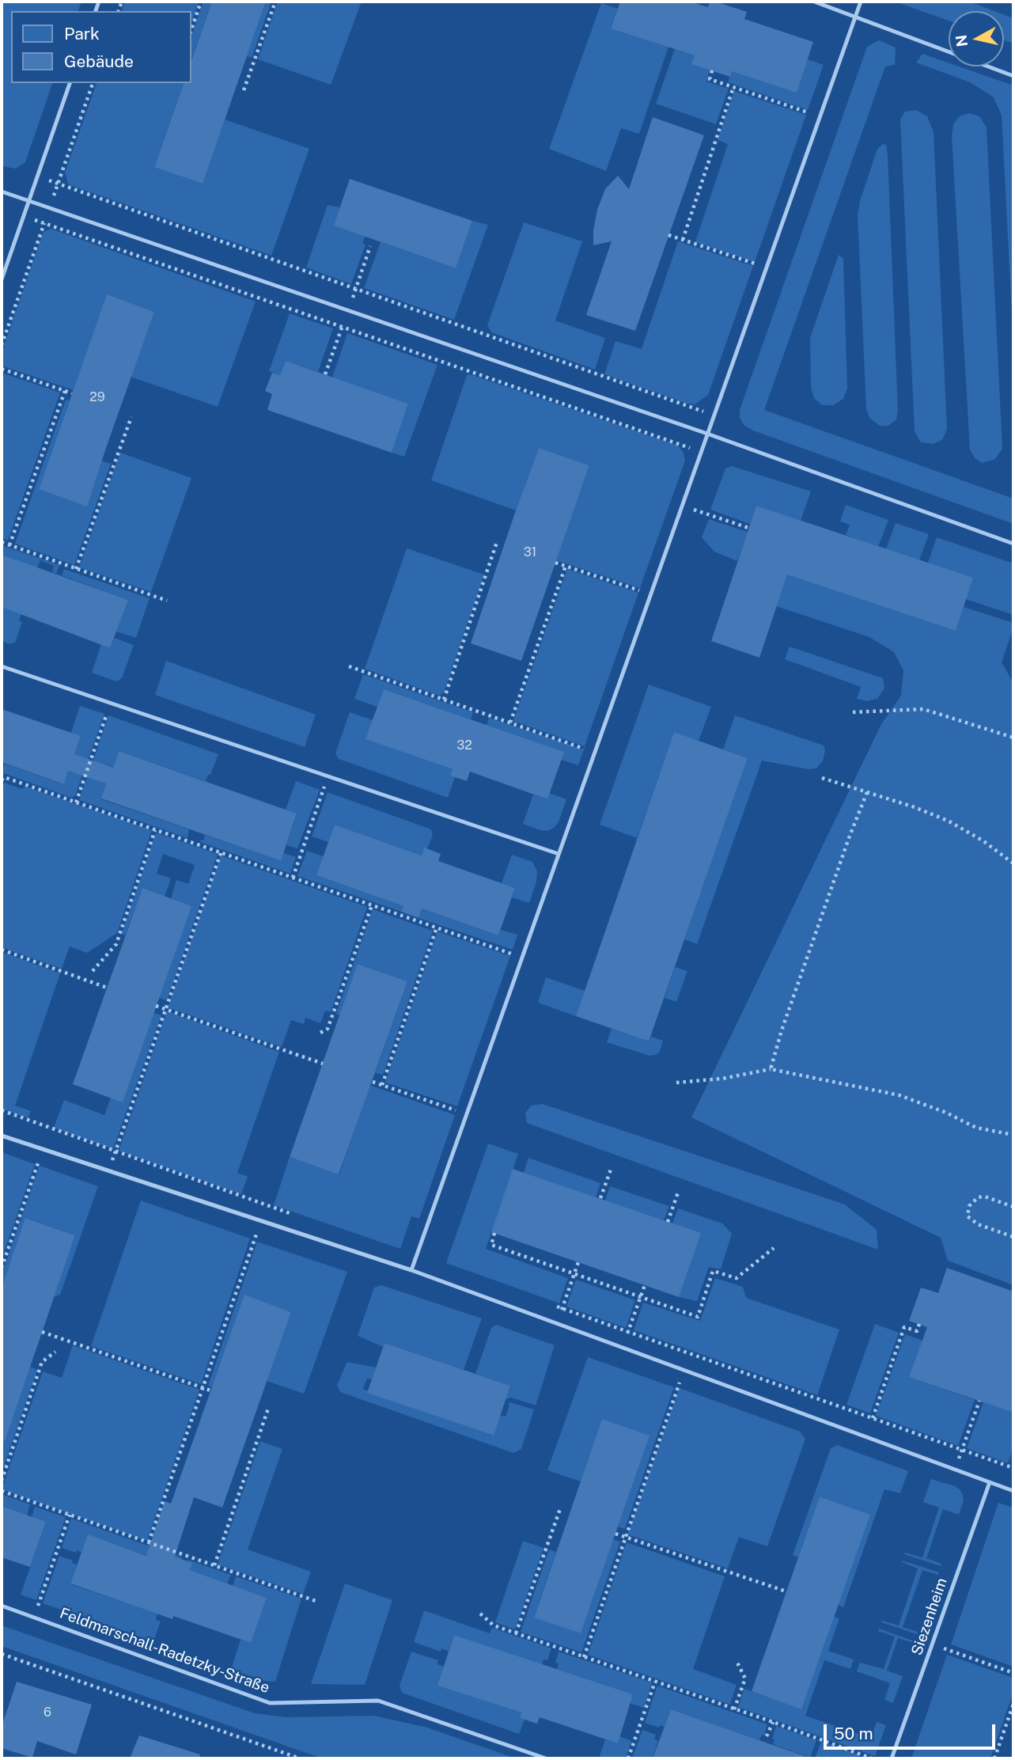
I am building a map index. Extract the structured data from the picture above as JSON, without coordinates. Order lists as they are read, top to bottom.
{
  "streets": {
    "lane": ["Siezenheim", "Feldmarschall-Radetzky-Straße"]
  },
  "house_numbers": [
    "29",
    "31",
    "32",
    "6"
  ],
  "legend": ["Park", "Gebäude"],
  "scale_bar": "50 m",
  "north": "left"
}
